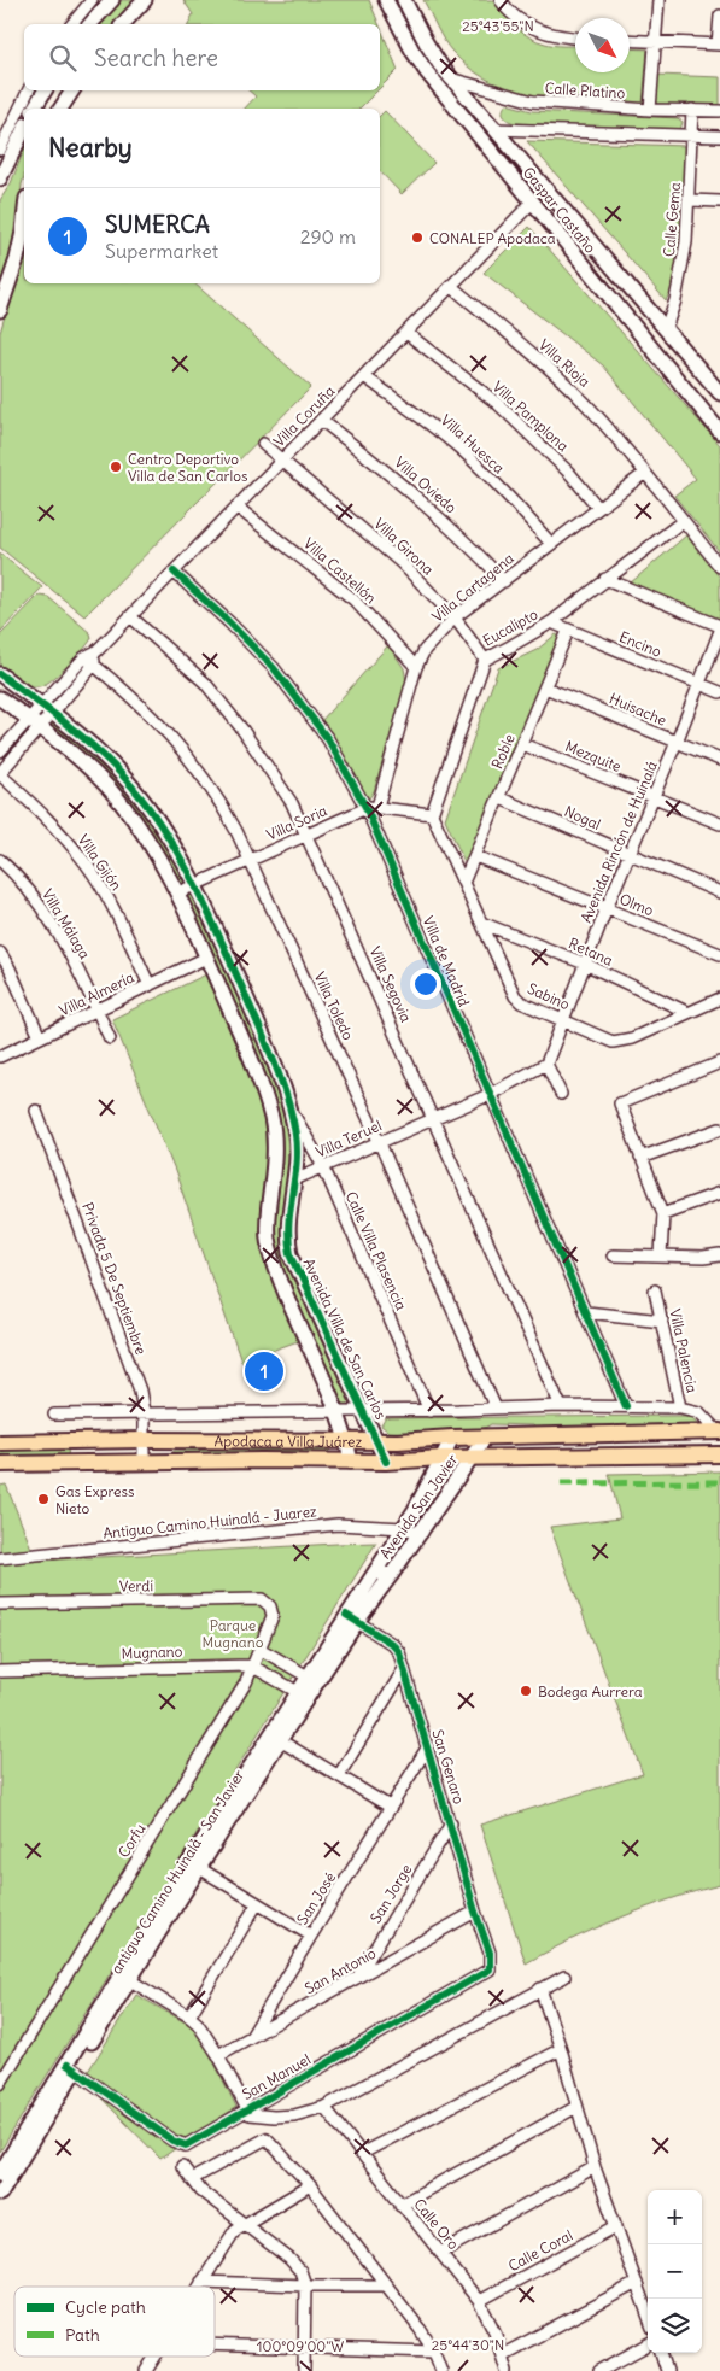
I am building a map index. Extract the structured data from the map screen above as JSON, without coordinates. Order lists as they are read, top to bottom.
{
  "streets": {
    "main road": [
      "Gaspar Castaño",
      "Avenida Villa de San Carlos",
      "Apodaca a Villa Juárez",
      "Avenida San Javier"
    ],
    "street": [
      "Calle Platino",
      "Calle Gema",
      "Villa Rioja",
      "Villa Coruña",
      "Villa Pamplona",
      "Villa Huesca",
      "Villa Oviedo",
      "Villa Girona",
      "Villa Castellón",
      "Villa Cartagena",
      "Eucalipto",
      "Encino",
      "Huisache",
      "Roble",
      "Mezquite",
      "Nogal",
      "Villa Soria",
      "Avenida Rincón de Huinalá",
      "Villa Gijón",
      "Olmo",
      "Villa Málaga",
      "Retana",
      "Villa de Madrid",
      "Villa Segovia",
      "Villa Almería",
      "Sabino",
      "Villa Toledo",
      "Villa Teruel",
      "Calle Villa Plasencia",
      "Privada 5 De Septiembre",
      "Villa Palencia",
      "Antiguo Camino Huinalá - Juarez",
      "Verdi",
      "Mugnano",
      "San Genaro",
      "Corfu",
      "San Jorge",
      "San José",
      "San Antonio",
      "San Manuel",
      "Calle Oro",
      "Calle Coral"
    ]
  },
  "crossings": [
    ["Calle Platino", "Gaspar Castaño"],
    ["Calle Platino", "Calle Gema"],
    ["Gaspar Castaño", "Calle Gema"],
    ["Gaspar Castaño", "Villa Coruña"],
    ["Villa Rioja", "Villa Coruña"],
    ["Villa Rioja", "Villa Cartagena"],
    ["Villa Rioja", "Eucalipto"],
    ["Villa Coruña", "Villa Pamplona"],
    ["Villa Coruña", "Villa Huesca"],
    ["Villa Coruña", "Villa Oviedo"],
    ["Villa Coruña", "Villa Girona"],
    ["Villa Coruña", "Villa Castellón"],
    ["Villa Coruña", "Villa Gijón"],
    ["Villa Coruña", "Villa de Madrid"],
    ["Villa Coruña", "Villa Segovia"],
    ["Villa Coruña", "Villa Toledo"],
    ["Villa Coruña", "Avenida Villa de San Carlos"],
    ["Villa Pamplona", "Villa Cartagena"],
    ["Villa Huesca", "Villa Cartagena"],
    ["Villa Oviedo", "Villa Cartagena"],
    ["Villa Girona", "Villa Cartagena"],
    ["Villa Girona", "Eucalipto"],
    ["Villa Castellón", "Villa Cartagena"],
    ["Villa Cartagena", "Villa Soria"],
    ["Villa Cartagena", "Villa de Madrid"],
    ["Eucalipto", "Encino"],
    ["Encino", "Roble"],
    ["Encino", "Avenida Rincón de Huinalá"],
    ["Huisache", "Roble"],
    ["Huisache", "Avenida Rincón de Huinalá"],
    ["Roble", "Mezquite"],
    ["Roble", "Nogal"],
    ["Roble", "Olmo"],
    ["Roble", "Sabino"],
    ["Mezquite", "Avenida Rincón de Huinalá"],
    ["Nogal", "Avenida Rincón de Huinalá"],
    ["Villa Soria", "Villa de Madrid"],
    ["Villa Soria", "Villa Segovia"],
    ["Villa Soria", "Villa Toledo"],
    ["Villa Soria", "Avenida Villa de San Carlos"],
    ["Avenida Rincón de Huinalá", "Olmo"],
    ["Avenida Rincón de Huinalá", "Retana"],
    ["Avenida Rincón de Huinalá", "Sabino"],
    ["Avenida Rincón de Huinalá", "Villa Teruel"],
    ["Villa Gijón", "Villa Almería"],
    ["Villa Málaga", "Villa Almería"],
    ["Retana", "Sabino"],
    ["Villa de Madrid", "Villa Teruel"],
    ["Villa Segovia", "Villa Teruel"],
    ["Villa Toledo", "Villa Teruel"],
    ["Villa Teruel", "Calle Villa Plasencia"],
    ["Villa Teruel", "Avenida Villa de San Carlos"],
    ["Calle Villa Plasencia", "Avenida Villa de San Carlos"],
    ["Privada 5 De Septiembre", "Apodaca a Villa Juárez"],
    ["Avenida Villa de San Carlos", "Apodaca a Villa Juárez"],
    ["Villa Palencia", "Apodaca a Villa Juárez"],
    ["Apodaca a Villa Juárez", "Avenida San Javier"],
    ["Avenida San Javier", "Antiguo Camino Huinalá - Juarez"],
    ["Verdi", "Corfu"],
    ["Mugnano", "Corfu"],
    ["San Genaro", "San Jorge"],
    ["San Genaro", "San José"],
    ["San Genaro", "San Antonio"],
    ["San Genaro", "San Manuel"],
    ["San Jorge", "San Antonio"],
    ["San José", "San Antonio"],
    ["Calle Oro", "Calle Coral"]
  ],
  "parks": ["Parque Mugnano"],
  "places": [
    "CONALEP Apodaca",
    "Centro Deportivo Villa de San Carlos",
    "Gas Express Nieto",
    "Bodega Aurrera"
  ],
  "legend": ["Cycle path", "Path"],
  "north": "bottom right",
  "page": {
    "search": "Search here",
    "heading": "Nearby",
    "list": [
      {
        "mark": "1",
        "name": "SUMERCA",
        "note": "Supermarket",
        "value": "290 m"
      }
    ],
    "pins": "1",
    "map_buttons": ["+", "−"]
  },
  "coordinates": ["25°43'55\"N", "25°44'30\"N", "100°09'00\"W"]
}
